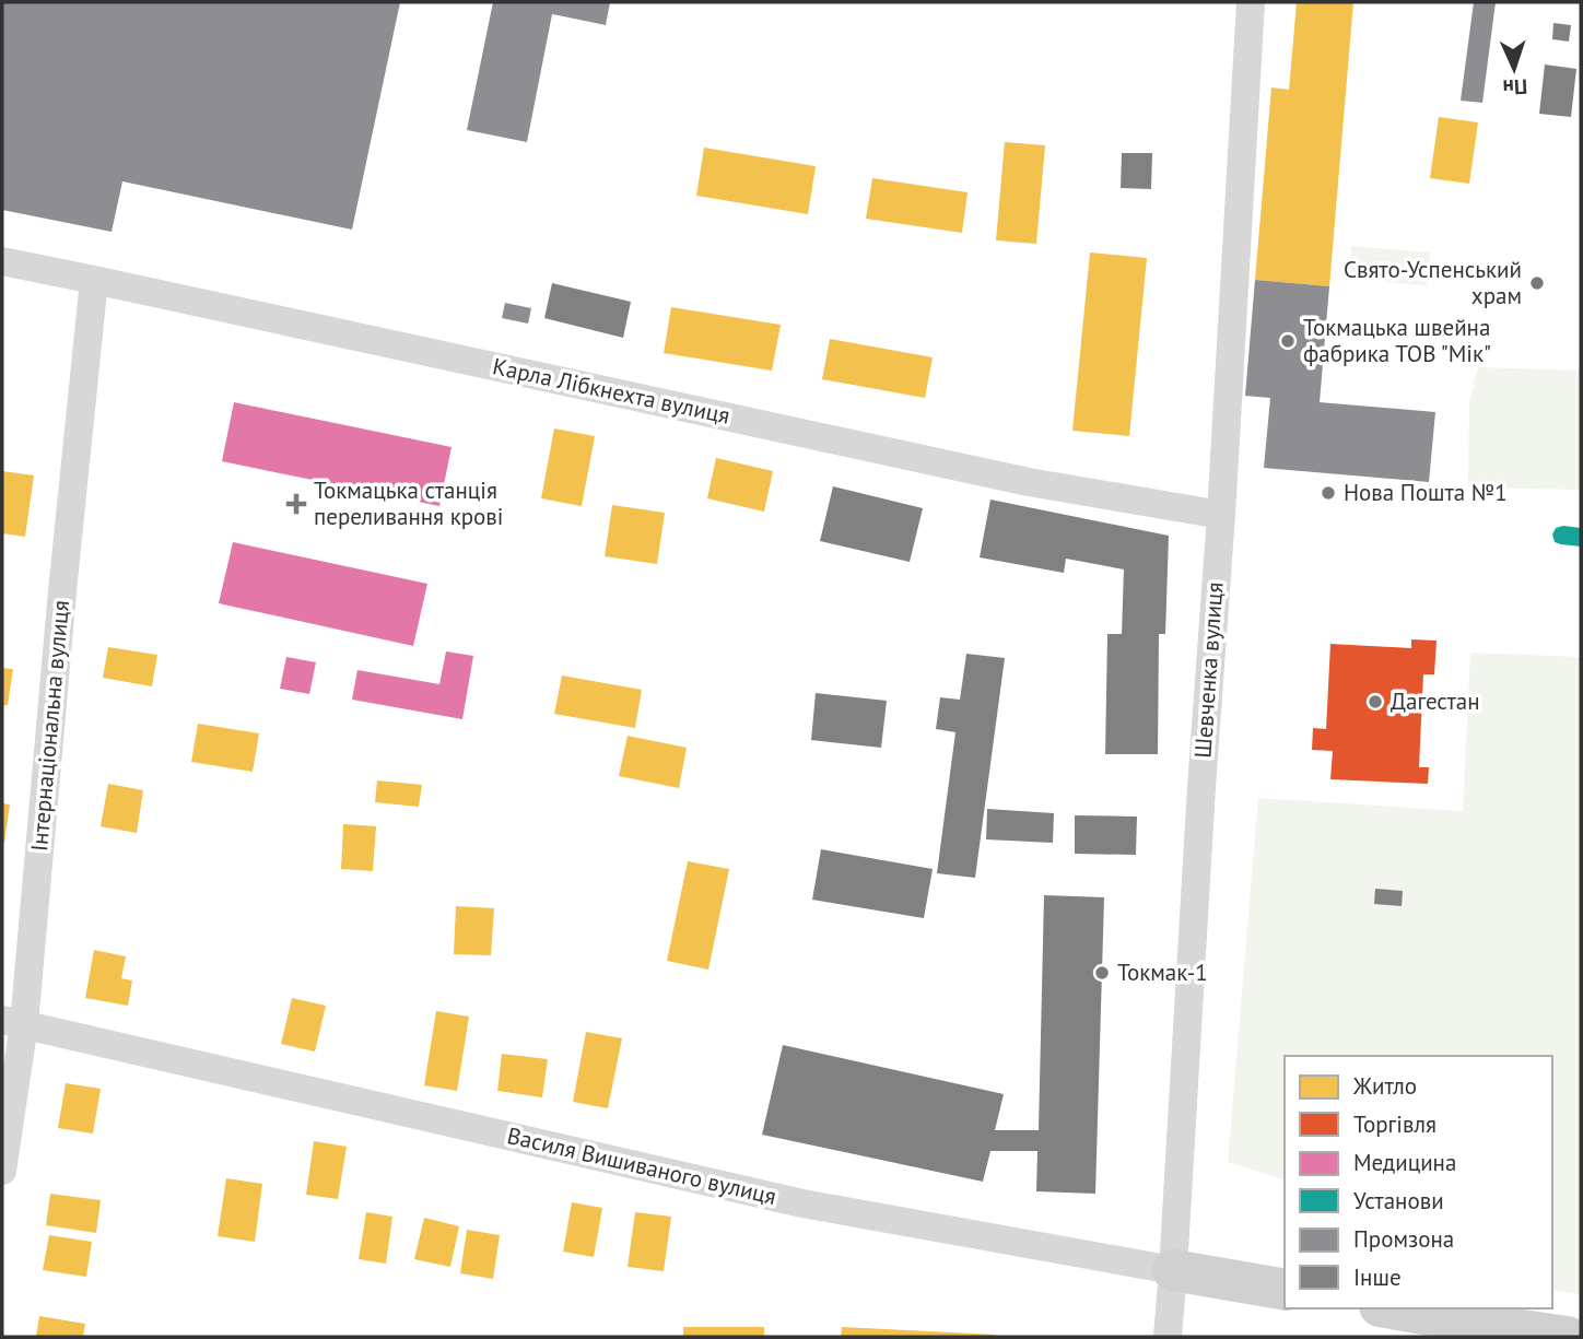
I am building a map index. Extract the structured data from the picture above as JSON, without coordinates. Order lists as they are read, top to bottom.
{
  "streets": {
    "street": [
      "Карла Лібкнехта вулиця",
      "Шевченка вулиця",
      "Інтернаціональна вулиця",
      "Василя Вишиваного вулиця"
    ]
  },
  "crossings": [
    ["Карла Лібкнехта вулиця", "Шевченка вулиця"],
    ["Карла Лібкнехта вулиця", "Інтернаціональна вулиця"],
    ["Шевченка вулиця", "Василя Вишиваного вулиця"],
    ["Інтернаціональна вулиця", "Василя Вишиваного вулиця"]
  ],
  "places": {
    "other": [
      "Свято-Успенський храм",
      "Токмацька швейна фабрика ТОВ \"Мік\"",
      "Нова Пошта №1",
      "Дагестан",
      "Токмак-1"
    ],
    "health": ["Токмацька станція переливання крові"]
  },
  "legend": [
    "Житло",
    "Торгівля",
    "Медицина",
    "Установи",
    "Промзона",
    "Інше"
  ],
  "north": "bottom"
}
